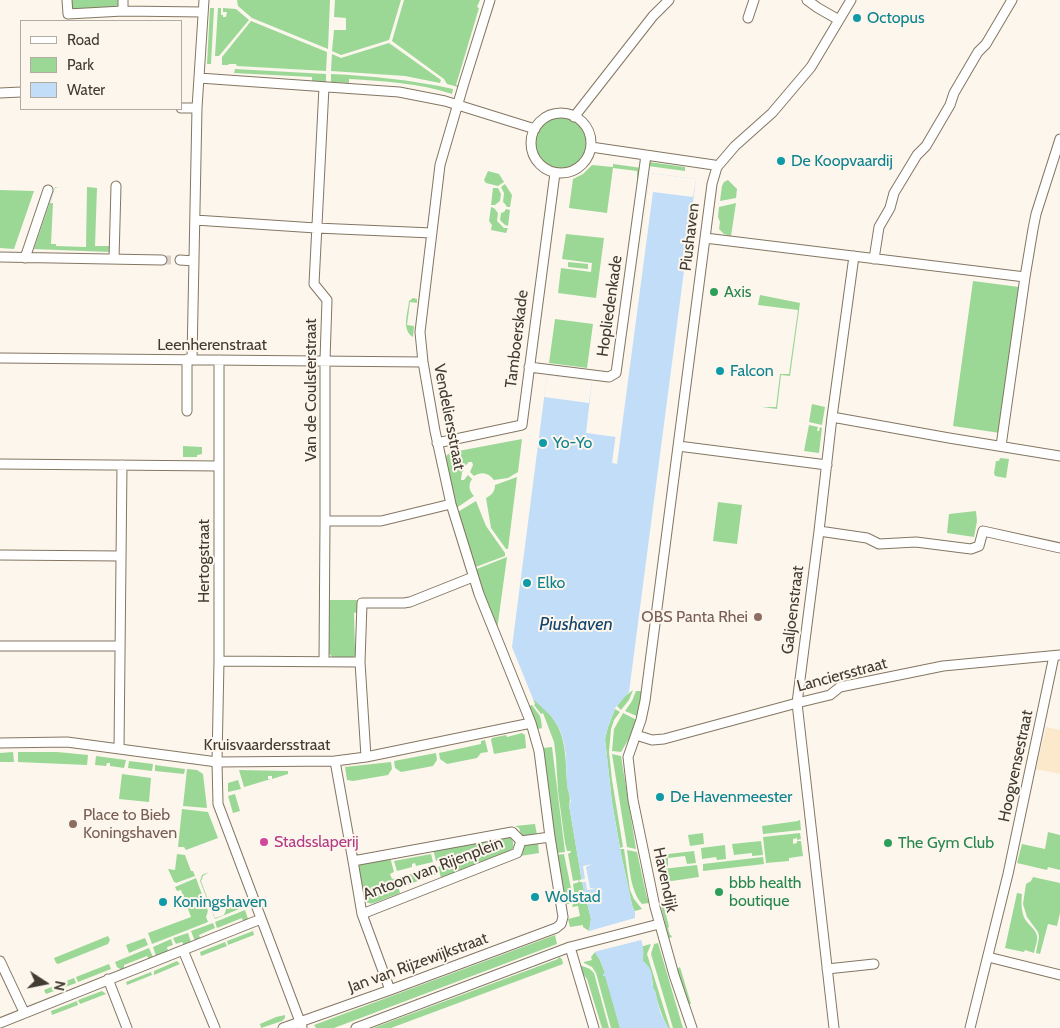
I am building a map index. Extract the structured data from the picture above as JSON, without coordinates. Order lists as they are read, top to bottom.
{
  "streets": {
    "street": [
      "Piushaven",
      "Hopliedenkade",
      "Tamboerskade",
      "Leenherenstraat",
      "Van de Coulsterstraat",
      "Vendeliersstraat",
      "Hertogstraat",
      "Galjoenstraat",
      "Lanciersstraat",
      "Kruisvaardersstraat",
      "Hoogvensestraat",
      "Antoon van Rijenplein",
      "Havendijk",
      "Jan van Rijzewijkstraat"
    ]
  },
  "crossings": [
    ["Piushaven", "Lanciersstraat"],
    ["Piushaven", "Havendijk"],
    ["Hopliedenkade", "Tamboerskade"],
    ["Tamboerskade", "Vendeliersstraat"],
    ["Leenherenstraat", "Van de Coulsterstraat"],
    ["Leenherenstraat", "Vendeliersstraat"],
    ["Leenherenstraat", "Hertogstraat"],
    ["Vendeliersstraat", "Kruisvaardersstraat"],
    ["Hertogstraat", "Kruisvaardersstraat"],
    ["Hertogstraat", "Jan van Rijzewijkstraat"],
    ["Galjoenstraat", "Lanciersstraat"],
    ["Lanciersstraat", "Hoogvensestraat"],
    ["Lanciersstraat", "Havendijk"],
    ["Antoon van Rijenplein", "Jan van Rijzewijkstraat"]
  ],
  "water": ["Piushaven"],
  "places": [
    "Octopus",
    "De Koopvaardij",
    "Axis",
    "Falcon",
    "Yo-Yo",
    "Elko",
    "OBS Panta Rhei",
    "De Havenmeester",
    "Place to Bieb Koningshaven",
    "Stadsslaperij",
    "The Gym Club",
    "bbb health boutique",
    "Wolstad",
    "Koningshaven"
  ],
  "legend": ["Road", "Park", "Water"],
  "north": "right"
}
